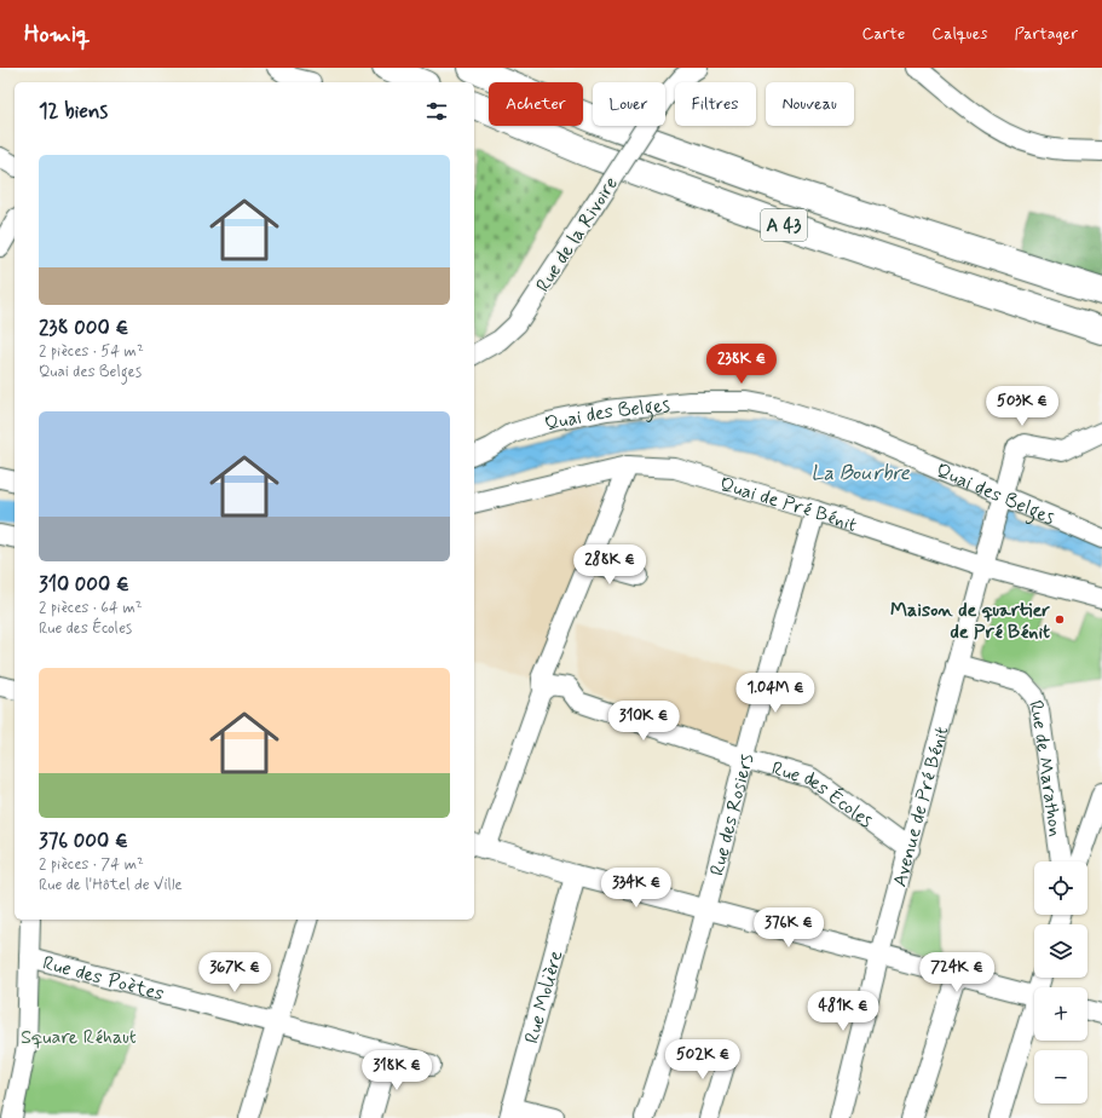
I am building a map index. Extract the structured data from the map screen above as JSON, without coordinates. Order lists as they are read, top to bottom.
{
  "streets": {
    "highway": ["A 43"],
    "street": [
      "Rue de la Rivoire",
      "Quai des Belges",
      "Quai de Pré Bénit",
      "Rue de Marathon",
      "Rue des Écoles",
      "Avenue de Pré Bénit",
      "Rue des Rosiers",
      "Rue des Poètes",
      "Rue Molière"
    ]
  },
  "crossings": [
    ["Quai des Belges", "Avenue de Pré Bénit"],
    ["Quai de Pré Bénit", "Avenue de Pré Bénit"],
    ["Quai de Pré Bénit", "Rue des Rosiers"],
    ["Rue de Marathon", "Avenue de Pré Bénit"],
    ["Rue des Écoles", "Avenue de Pré Bénit"],
    ["Rue des Écoles", "Rue des Rosiers"]
  ],
  "water": ["La Bourbre"],
  "parks": ["Square Réhaut"],
  "places": ["Maison de quartier de Pré Bénit"],
  "page": {
    "header": "Homiq",
    "nav": ["Carte", "Calques", "Partager"],
    "chip": [
      "Acheter",
      "Louer",
      "Filtres",
      "Nouveau"
    ],
    "heading": "12 biens",
    "list": [
      {
        "name": "238 000 €",
        "note": "2 pièces · 54 m² · Quai des Belges"
      },
      {
        "name": "310 000 €",
        "note": "2 pièces · 64 m² · Rue des Écoles"
      },
      {
        "name": "376 000 €",
        "note": "2 pièces · 74 m² · Rue de l'Hôtel de Ville"
      }
    ],
    "price": [
      "238K €",
      "503K €",
      "288K €",
      "1.04M €",
      "310K €",
      "334K €",
      "376K €",
      "367K €",
      "724K €",
      "481K €",
      "502K €",
      "318K €"
    ],
    "map_buttons": ["+", "−"]
  }
}
